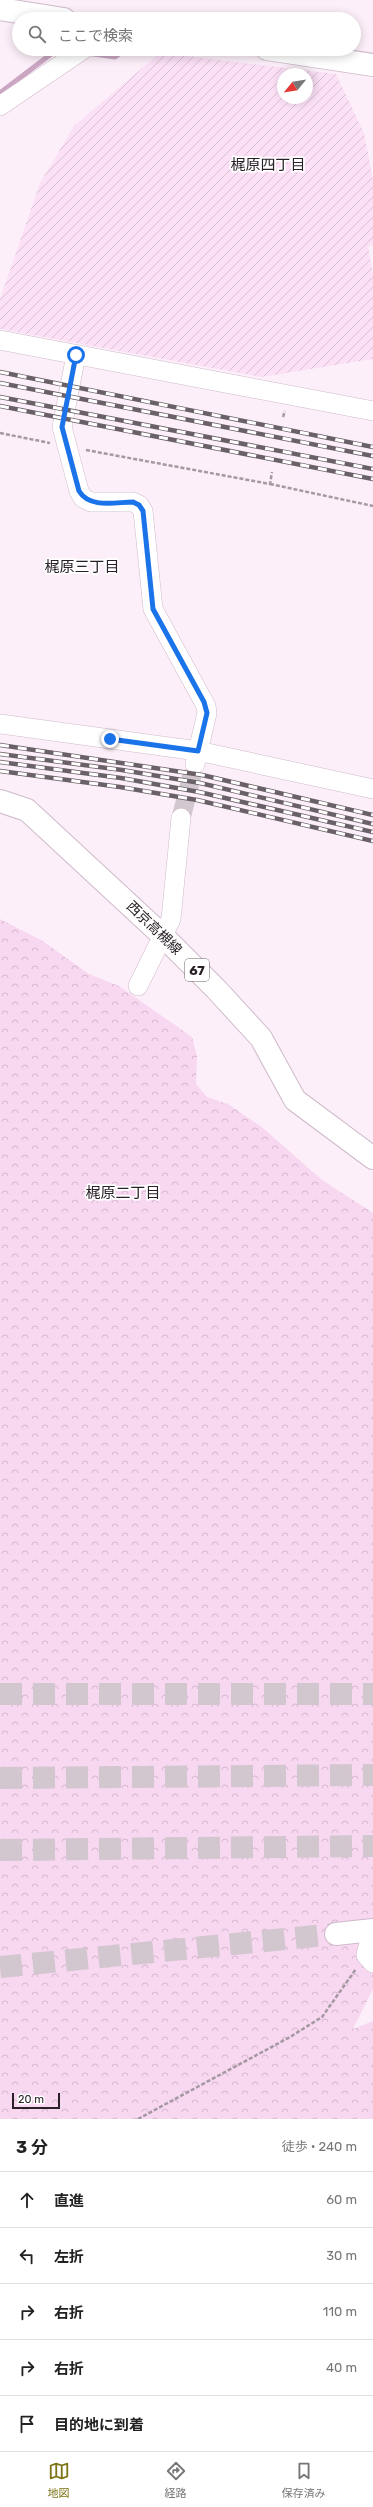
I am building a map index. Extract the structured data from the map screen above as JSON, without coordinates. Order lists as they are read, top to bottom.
{
  "streets": {
    "main road": ["西京高槻線", "67"]
  },
  "districts": ["梶原四丁目", "梶原三丁目", "梶原二丁目"],
  "scale_bar": "20 m",
  "north": "bottom left",
  "page": {
    "search": "ここで検索",
    "scale": "20 m",
    "heading": ["3 分", "徒歩 · 240 m"],
    "list": [
      ["直進", "60 m"],
      ["左折", "30 m"],
      ["右折", "110 m"],
      ["右折", "40 m"],
      "目的地に到着"
    ],
    "nav": ["地図", "経路", "保存済み"]
  }
}
